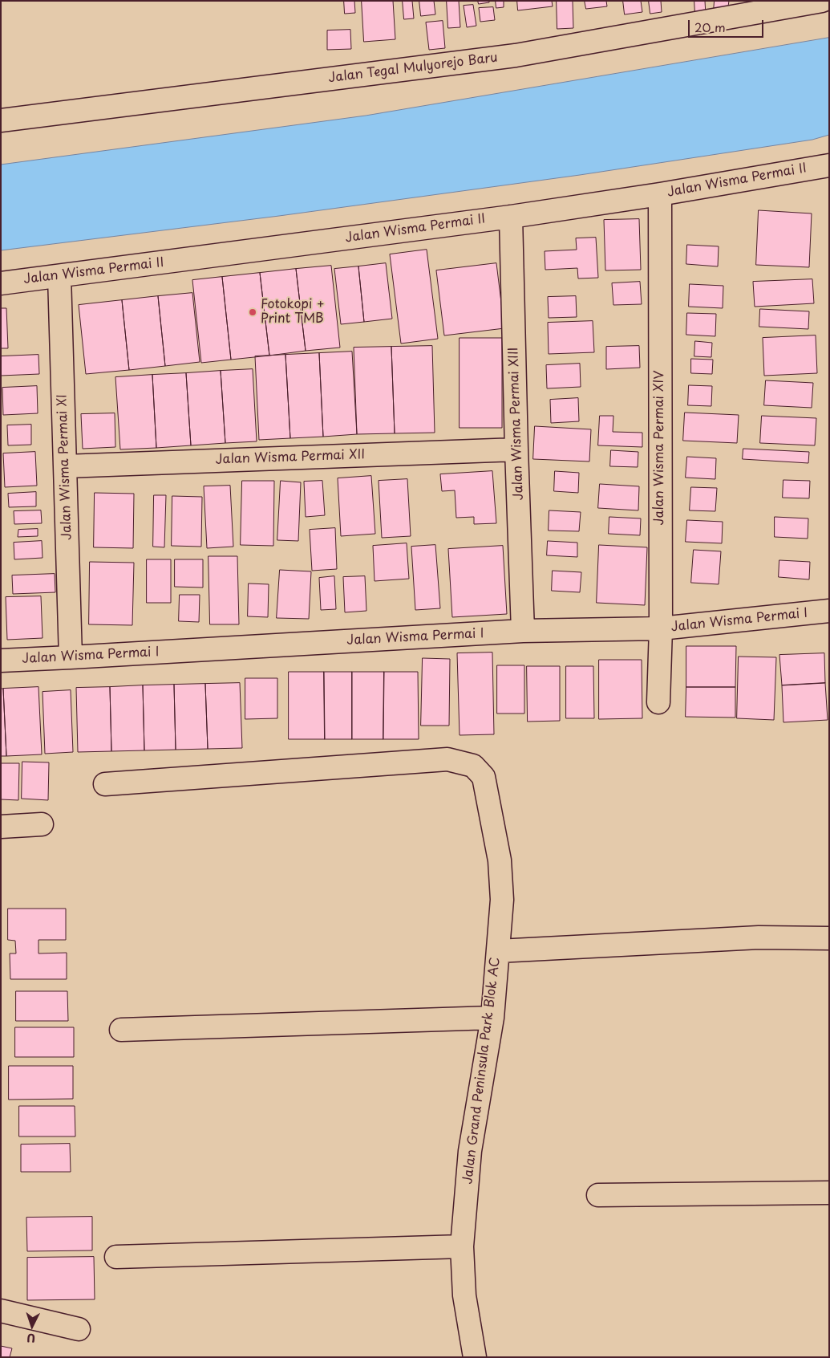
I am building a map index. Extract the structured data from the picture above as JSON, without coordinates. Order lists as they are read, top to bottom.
{
  "streets": {
    "street": [
      "Jalan Tegal Mulyorejo Baru",
      "Jalan Wisma Permai II",
      "Jalan Wisma Permai XIII",
      "Jalan Wisma Permai XIV",
      "Jalan Wisma Permai XII",
      "Jalan Wisma Permai XI",
      "Jalan Wisma Permai I",
      "Jalan Grand Peninsula Park Blok AC"
    ]
  },
  "crossings": [
    ["Jalan Wisma Permai II", "Jalan Wisma Permai XIII"],
    ["Jalan Wisma Permai II", "Jalan Wisma Permai XIV"],
    ["Jalan Wisma Permai II", "Jalan Wisma Permai XI"],
    ["Jalan Wisma Permai XIII", "Jalan Wisma Permai XII"],
    ["Jalan Wisma Permai XIII", "Jalan Wisma Permai I"],
    ["Jalan Wisma Permai XIV", "Jalan Wisma Permai I"],
    ["Jalan Wisma Permai XII", "Jalan Wisma Permai XI"],
    ["Jalan Wisma Permai XI", "Jalan Wisma Permai I"]
  ],
  "places": ["Fotokopi + Print TMB"],
  "scale_bar": "20 m",
  "north": "bottom"
}
